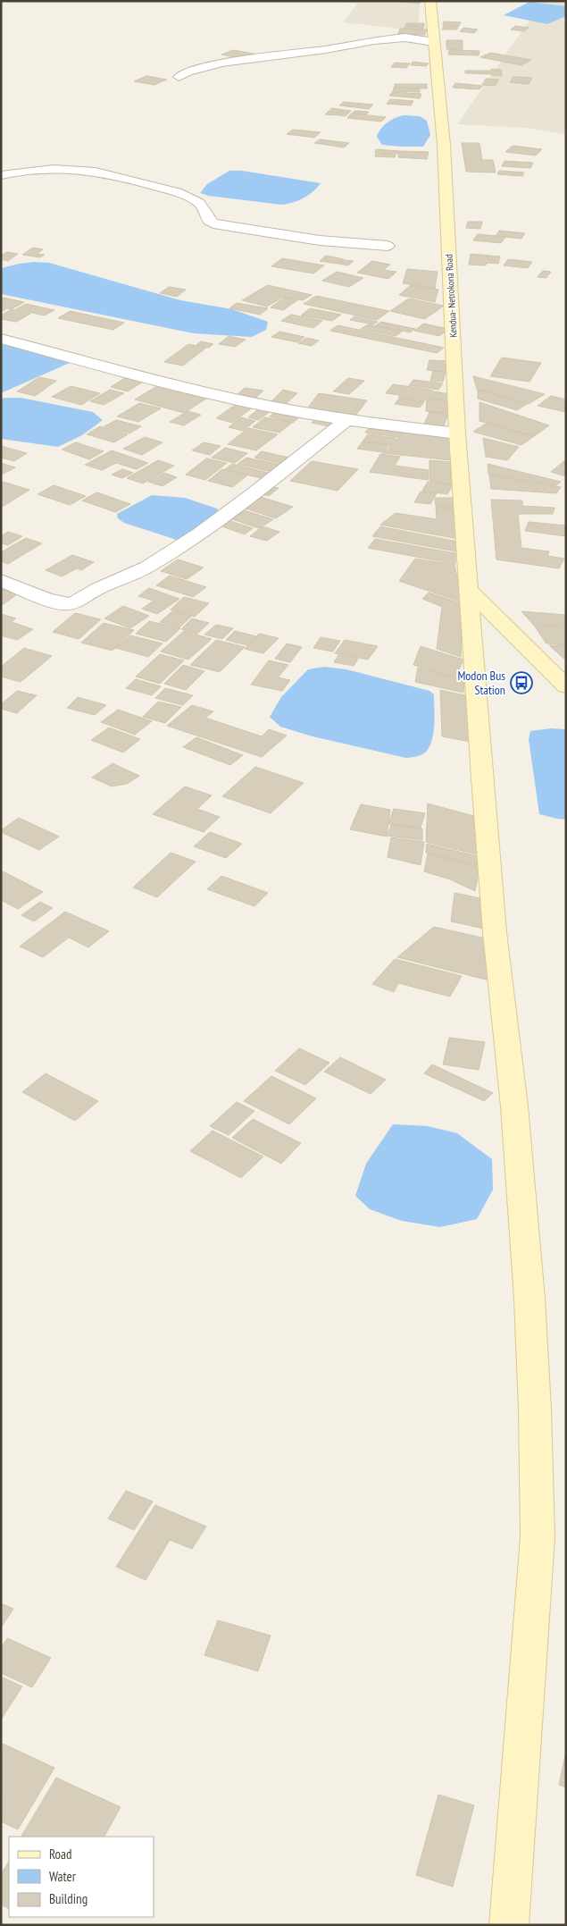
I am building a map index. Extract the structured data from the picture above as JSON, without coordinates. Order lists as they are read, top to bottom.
{
  "streets": {
    "main road": ["Kendua- Netrokona Road"]
  },
  "places": {
    "bus stop": ["Modon Bus Station"]
  },
  "legend": ["Road", "Water", "Building"]
}
